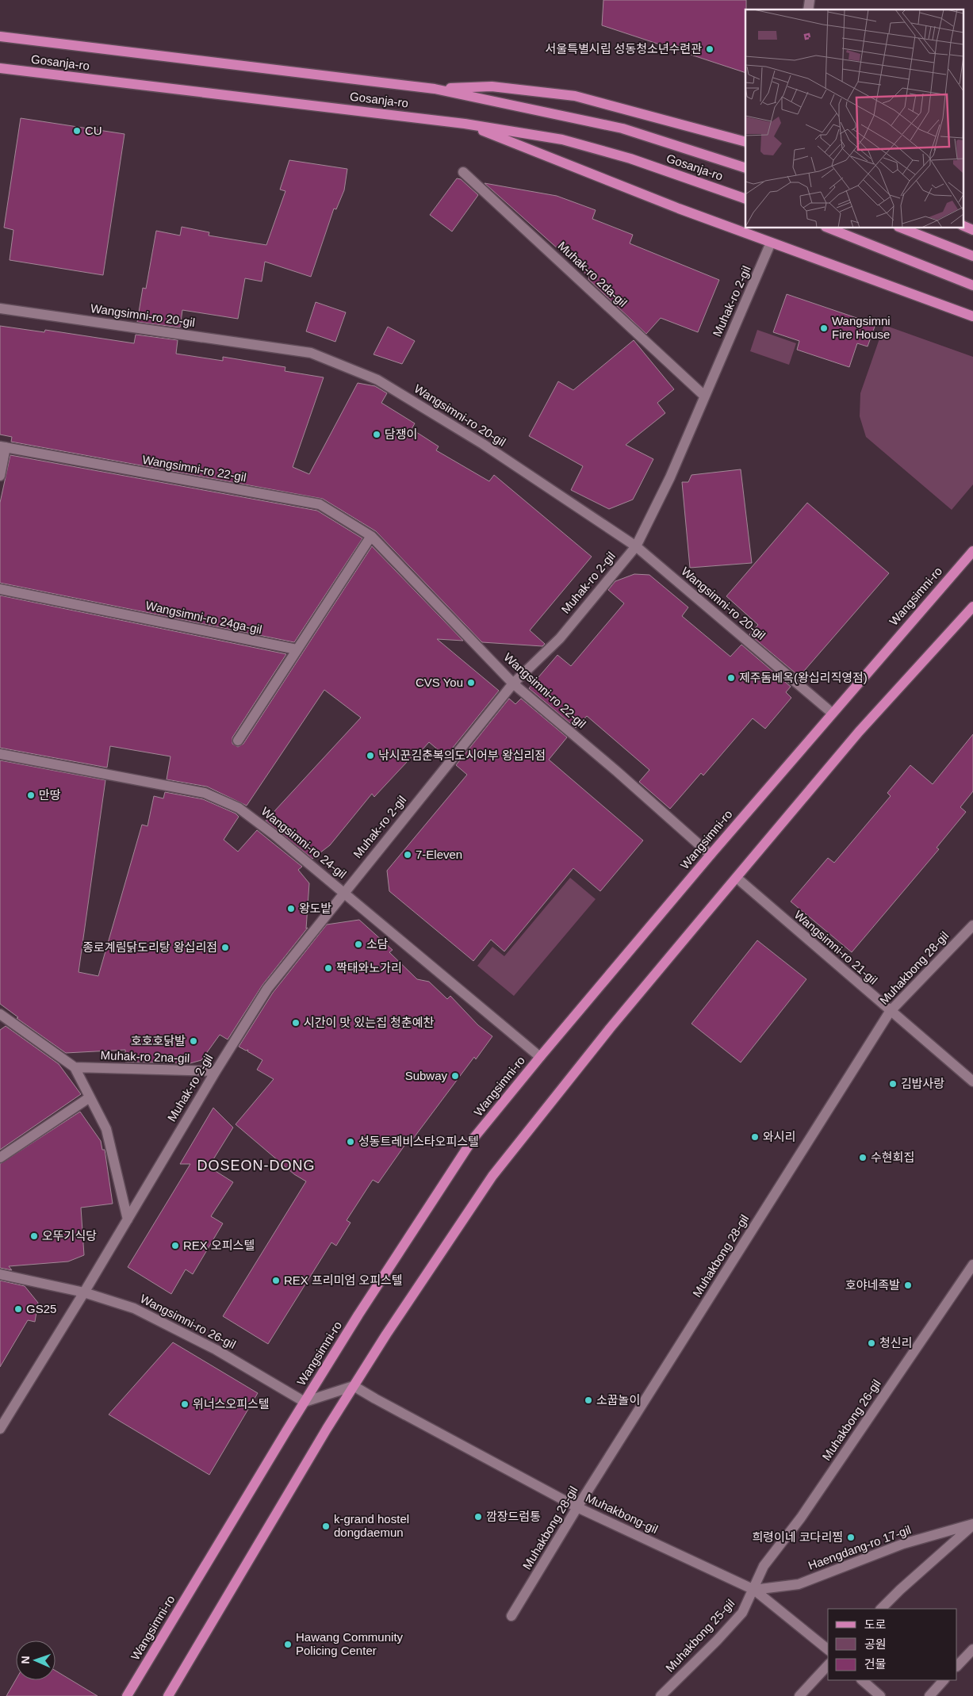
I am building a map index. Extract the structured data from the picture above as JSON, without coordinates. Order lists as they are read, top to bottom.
{
  "streets": {
    "main road": ["Gosanja-ro", "Wangsimni-ro"],
    "street": [
      "Muhak-ro 2da-gil",
      "Muhak-ro 2-gil",
      "Wangsimni-ro 20-gil",
      "Wangsimni-ro 22-gil",
      "Wangsimni-ro 24ga-gil",
      "Wangsimni-ro 24-gil",
      "Wangsimni-ro 21-gil",
      "Muhakbong 28-gil",
      "Muhak-ro 2na-gil",
      "Wangsimni-ro 26-gil",
      "Muhakbong 26-gil",
      "Muhakbong-gil",
      "Haengdang-ro 17-gil",
      "Muhakbong 25-gil"
    ]
  },
  "crossings": [
    ["Muhak-ro 2da-gil", "Muhak-ro 2-gil"],
    ["Muhak-ro 2-gil", "Wangsimni-ro 20-gil"],
    ["Muhak-ro 2-gil", "Wangsimni-ro 22-gil"],
    ["Muhak-ro 2-gil", "Wangsimni-ro 24-gil"],
    ["Muhak-ro 2-gil", "Muhak-ro 2na-gil"],
    ["Muhak-ro 2-gil", "Wangsimni-ro 26-gil"],
    ["Wangsimni-ro 20-gil", "Wangsimni-ro"],
    ["Wangsimni-ro 22-gil", "Wangsimni-ro"],
    ["Wangsimni-ro", "Wangsimni-ro 24-gil"],
    ["Wangsimni-ro", "Wangsimni-ro 26-gil"],
    ["Wangsimni-ro 21-gil", "Muhakbong 28-gil"],
    ["Muhakbong 28-gil", "Muhakbong-gil"],
    ["Muhakbong 26-gil", "Muhakbong-gil"],
    ["Muhakbong 26-gil", "Haengdang-ro 17-gil"],
    ["Muhakbong 26-gil", "Muhakbong 25-gil"],
    ["Muhakbong-gil", "Haengdang-ro 17-gil"],
    ["Muhakbong-gil", "Muhakbong 25-gil"],
    ["Haengdang-ro 17-gil", "Muhakbong 25-gil"]
  ],
  "districts": ["DOSEON-DONG"],
  "places": [
    "서울특별시립 성동청소년수련관",
    "CU",
    "Wangsimni Fire House",
    "담쟁이",
    "제주돔베옥(왕십리직영점)",
    "CVS You",
    "낚시꾼김춘복의도시어부 왕십리점",
    "만땅",
    "7-Eleven",
    "왕도밭",
    "소담",
    "종로계림닭도리탕 왕십리점",
    "짝태와노가리",
    "시간이 맛 있는집 청춘예찬",
    "호호호닭발",
    "Subway",
    "김밥사랑",
    "와시리",
    "성동트레비스타오피스텔",
    "수현회집",
    "오뚜기식당",
    "REX 오피스텔",
    "REX 프리미엄 오피스텔",
    "호야네족발",
    "GS25",
    "청신리",
    "소꿉놀이",
    "위너스오피스텔",
    "깜장드럼통",
    "k-grand hostel dongdaemun",
    "희령이네 코다리찜",
    "Hawang Community Policing Center"
  ],
  "legend": ["도로", "공원", "건물"],
  "north": "left"
}
